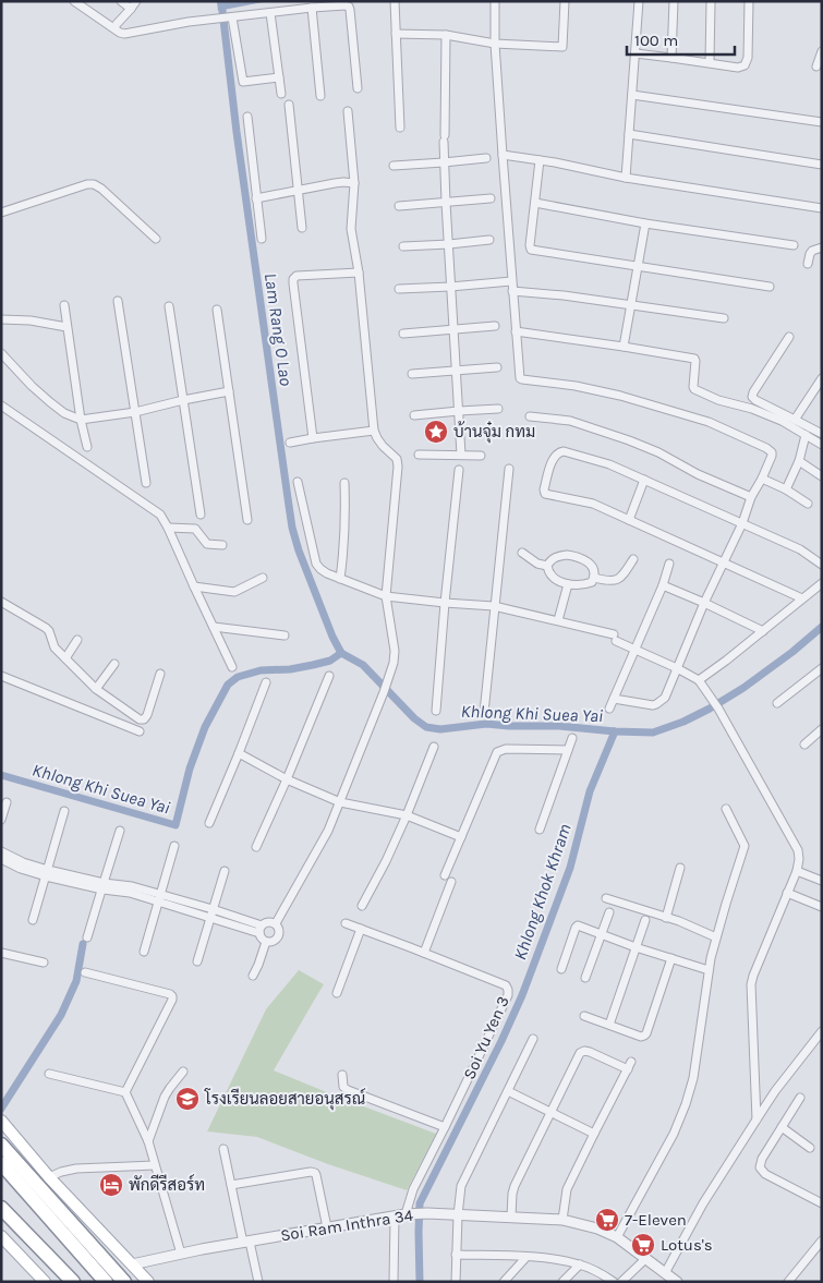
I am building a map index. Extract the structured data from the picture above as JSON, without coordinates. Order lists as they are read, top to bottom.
{
  "streets": {
    "street": ["Soi Yu Yen 3", "Soi Ram Inthra 34"]
  },
  "crossings": [
    ["Soi Yu Yen 3", "Soi Ram Inthra 34"]
  ],
  "water": ["Lam Rang O Lao", "Khlong Khi Suea Yai", "Khlong Khok Khram"],
  "places": {
    "place": ["บ้านจุ๋ม กทม"],
    "school or university": ["โรงเรียนลอยสายอนุสรณ์"],
    "hotel": ["พักดีรีสอร์ท"],
    "supermarket": ["7-Eleven", "Lotus's"]
  },
  "scale_bar": "100 m"
}
